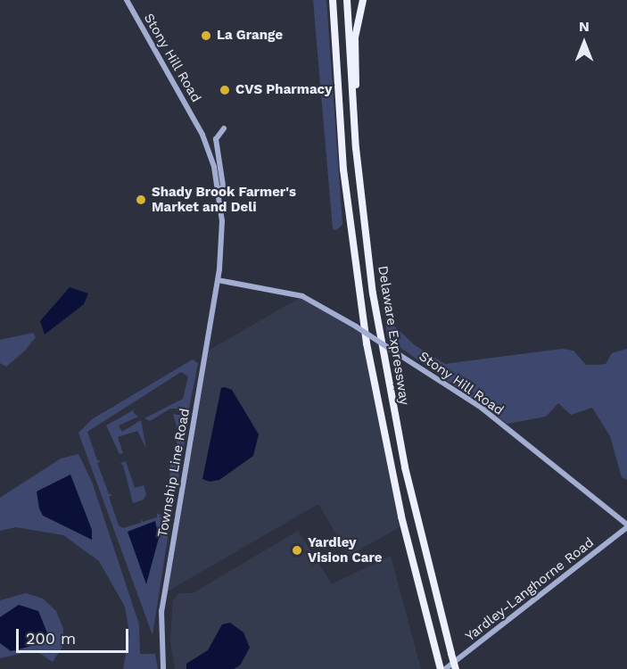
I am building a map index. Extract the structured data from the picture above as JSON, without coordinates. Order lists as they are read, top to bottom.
{
  "streets": {
    "highway": ["Delaware Expressway"],
    "street": ["Stony Hill Road", "Township Line Road", "Yardley-Langhorne Road"]
  },
  "crossings": [
    ["Stony Hill Road", "Township Line Road"],
    ["Stony Hill Road", "Yardley-Langhorne Road"],
    ["Delaware Expressway", "Yardley-Langhorne Road"]
  ],
  "places": [
    "La Grange",
    "CVS Pharmacy",
    "Shady Brook Farmer's Market and Deli",
    "Yardley Vision Care"
  ],
  "scale_bar": "200 m",
  "north": "top"
}
